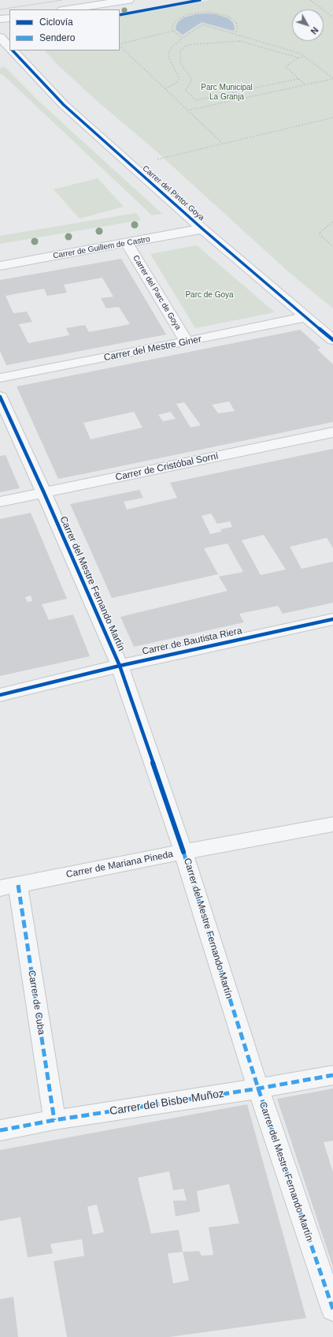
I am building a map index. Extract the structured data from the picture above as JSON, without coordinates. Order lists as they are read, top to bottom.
{
  "streets": {
    "street": [
      "Carrer del Pintor Goya",
      "Carrer de Guillem de Castro",
      "Carrer del Parc de Goya",
      "Carrer del Mestre Giner",
      "Carrer de Cristóbal Sorní",
      "Carrer del Mestre Fernando Martín",
      "Carrer de Bautista Riera",
      "Carrer de Mariana Pineda",
      "Carrer de Cuba",
      "Carrer del Bisbe Muñoz"
    ]
  },
  "crossings": [
    ["Carrer del Pintor Goya", "Carrer de Guillem de Castro"],
    ["Carrer del Pintor Goya", "Carrer del Mestre Giner"],
    ["Carrer de Guillem de Castro", "Carrer del Parc de Goya"],
    ["Carrer del Parc de Goya", "Carrer del Mestre Giner"],
    ["Carrer de Cristóbal Sorní", "Carrer del Mestre Fernando Martín"],
    ["Carrer del Mestre Fernando Martín", "Carrer de Bautista Riera"],
    ["Carrer del Mestre Fernando Martín", "Carrer de Mariana Pineda"],
    ["Carrer del Mestre Fernando Martín", "Carrer del Bisbe Muñoz"],
    ["Carrer de Mariana Pineda", "Carrer de Cuba"],
    ["Carrer de Cuba", "Carrer del Bisbe Muñoz"]
  ],
  "parks": ["Parc Municipal La Granja", "Parc de Goya"],
  "legend": ["Ciclovía", "Sendero"],
  "north": "bottom right"
}
